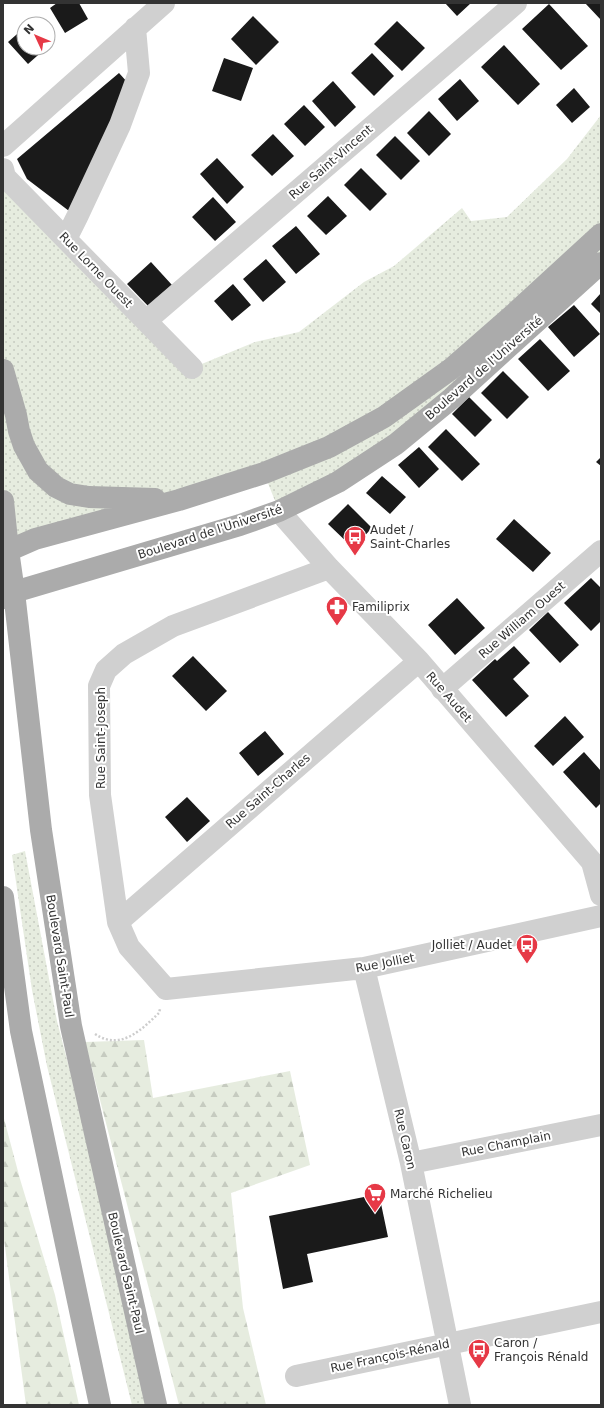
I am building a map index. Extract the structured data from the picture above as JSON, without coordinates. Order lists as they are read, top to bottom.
{
  "streets": {
    "main road": ["Boulevard de l'Université", "Boulevard Saint-Paul"],
    "street": [
      "Rue Saint-Vincent",
      "Rue Lorne Ouest",
      "Rue William Ouest",
      "Rue Audet",
      "Rue Saint-Joseph",
      "Rue Saint-Charles",
      "Rue Jolliet",
      "Rue Caron",
      "Rue Champlain",
      "Rue François-Rénald"
    ]
  },
  "crossings": [
    ["Rue Saint-Vincent", "Rue Lorne Ouest"],
    ["Boulevard de l'Université", "Rue Audet"],
    ["Boulevard de l'Université", "Boulevard Saint-Paul"],
    ["Rue William Ouest", "Rue Audet"],
    ["Rue Audet", "Rue Saint-Joseph"],
    ["Rue Audet", "Rue Saint-Charles"],
    ["Rue Saint-Joseph", "Rue Saint-Charles"],
    ["Rue Saint-Joseph", "Rue Jolliet"],
    ["Rue Jolliet", "Rue Caron"],
    ["Rue Caron", "Rue Champlain"],
    ["Rue Caron", "Rue François-Rénald"]
  ],
  "places": {
    "bus stop": ["Audet / Saint-Charles", "Jolliet / Audet", "Caron / François Rénald"],
    "pharmacy": ["Familiprix"],
    "supermarket": ["Marché Richelieu"]
  },
  "north": "top left"
}
